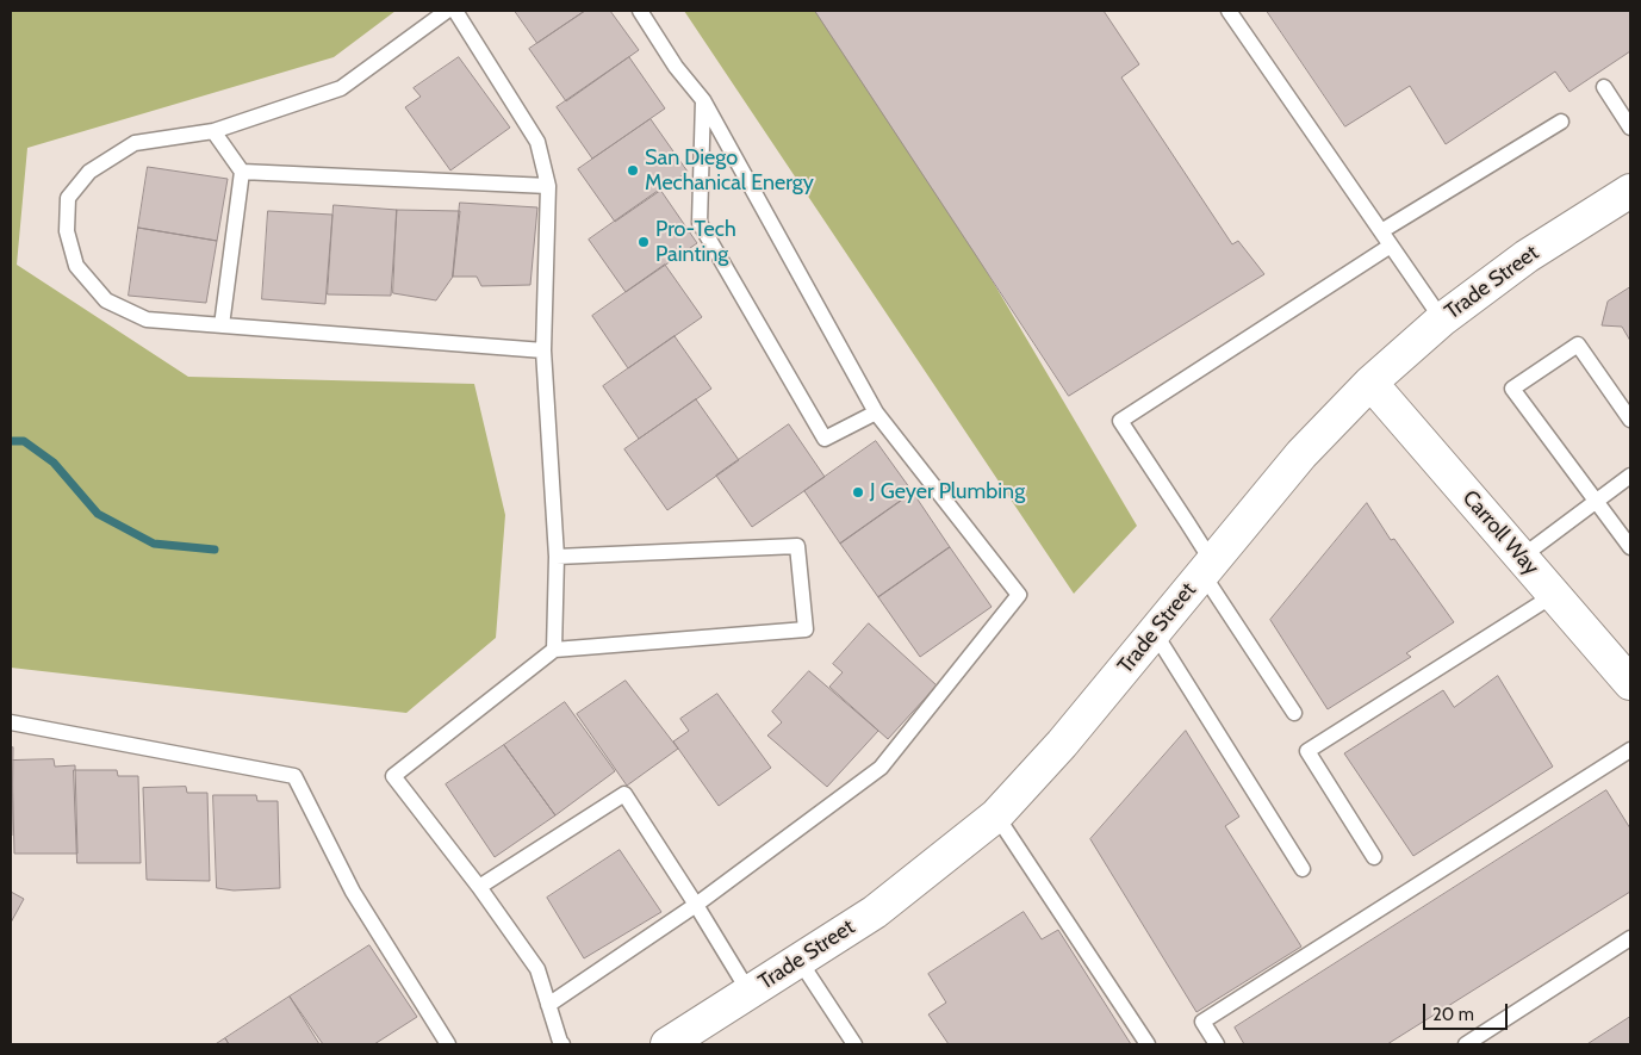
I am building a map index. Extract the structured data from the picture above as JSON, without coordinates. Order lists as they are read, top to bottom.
{
  "streets": {
    "street": ["Trade Street", "Carroll Way"]
  },
  "crossings": [
    ["Trade Street", "Carroll Way"]
  ],
  "places": ["San Diego Mechanical Energy", "Pro-Tech Painting", "J Geyer Plumbing"],
  "scale_bar": "20 m"
}
